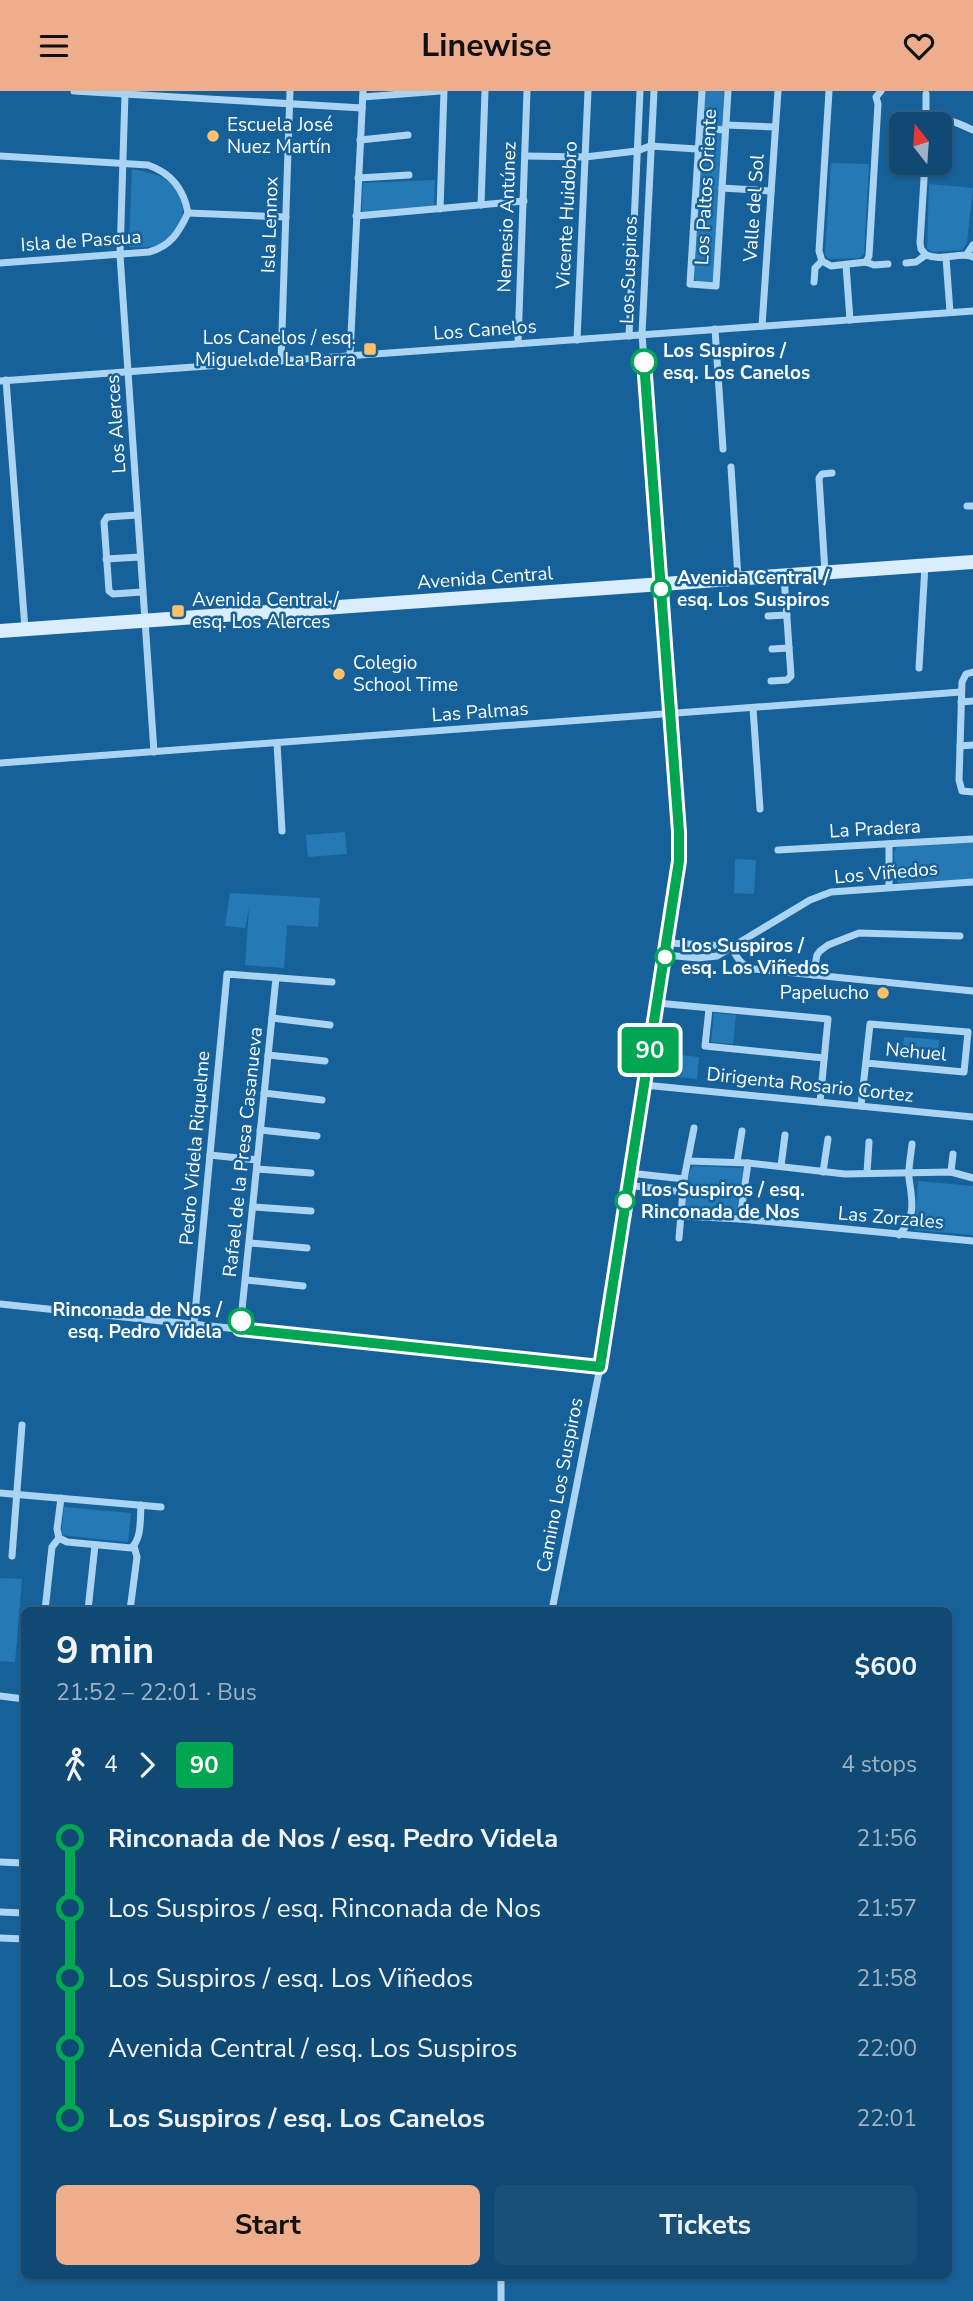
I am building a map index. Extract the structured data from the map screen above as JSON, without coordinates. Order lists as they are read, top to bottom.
{
  "streets": {
    "street": [
      "Los Paltos Oriente",
      "Valle del Sol",
      "Vicente Huidobro",
      "Nemesio Antúnez",
      "Isla Lennox",
      "Isla de Pascua",
      "Los Suspiros",
      "Los Canelos",
      "Los Alerces",
      "Avenida Central",
      "Las Palmas",
      "La Pradera",
      "Los Viñedos",
      "Nehuel",
      "Dirigenta Rosario Cortez",
      "Pedro Videla Riquelme",
      "Rafael de la Presa Casanueva",
      "Las Zorzales",
      "Camino Los Suspiros"
    ]
  },
  "crossings": [
    ["Valle del Sol", "Los Canelos"],
    ["Vicente Huidobro", "Los Canelos"],
    ["Nemesio Antúnez", "Los Canelos"],
    ["Isla Lennox", "Los Canelos"],
    ["Isla de Pascua", "Los Alerces"],
    ["Los Suspiros", "Los Canelos"],
    ["Los Suspiros", "Avenida Central"],
    ["Los Suspiros", "Las Palmas"],
    ["Los Suspiros", "Los Viñedos"],
    ["Los Suspiros", "Dirigenta Rosario Cortez"],
    ["Los Suspiros", "Camino Los Suspiros"],
    ["Los Canelos", "Los Alerces"],
    ["Los Alerces", "Avenida Central"],
    ["Los Alerces", "Las Palmas"],
    ["Pedro Videla Riquelme", "Rafael de la Presa Casanueva"]
  ],
  "places": {
    "other": [
      "Escuela José Nuez Martín",
      "Los Suspiros / esq. Los Canelos",
      "Avenida Central / esq. Los Suspiros",
      "Colegio School Time",
      "Los Suspiros / esq. Los Viñedos",
      "Papelucho",
      "Los Suspiros / esq. Rinconada de Nos",
      "Rinconada de Nos / esq. Pedro Videla"
    ],
    "transit": ["Los Canelos / esq. Miguel de La Barra", "Avenida Central / esq. Los Alerces"]
  },
  "lines": ["bus line 90"],
  "north": "top",
  "page": {
    "header": "Linewise",
    "on_map": "90",
    "heading": ["9 min", "21:52 – 22:01 · Bus", "$600"],
    "legs": ["4", "90", "4 stops"],
    "list": [
      {
        "name": "Rinconada de Nos / esq. Pedro Videla",
        "value": "21:56"
      },
      {
        "name": "Los Suspiros / esq. Rinconada de Nos",
        "value": "21:57"
      },
      {
        "name": "Los Suspiros / esq. Los Viñedos",
        "value": "21:58"
      },
      {
        "name": "Avenida Central / esq. Los Suspiros",
        "value": "22:00"
      },
      {
        "name": "Los Suspiros / esq. Los Canelos",
        "value": "22:01"
      }
    ],
    "buttons": ["Start", "Tickets"]
  }
}
